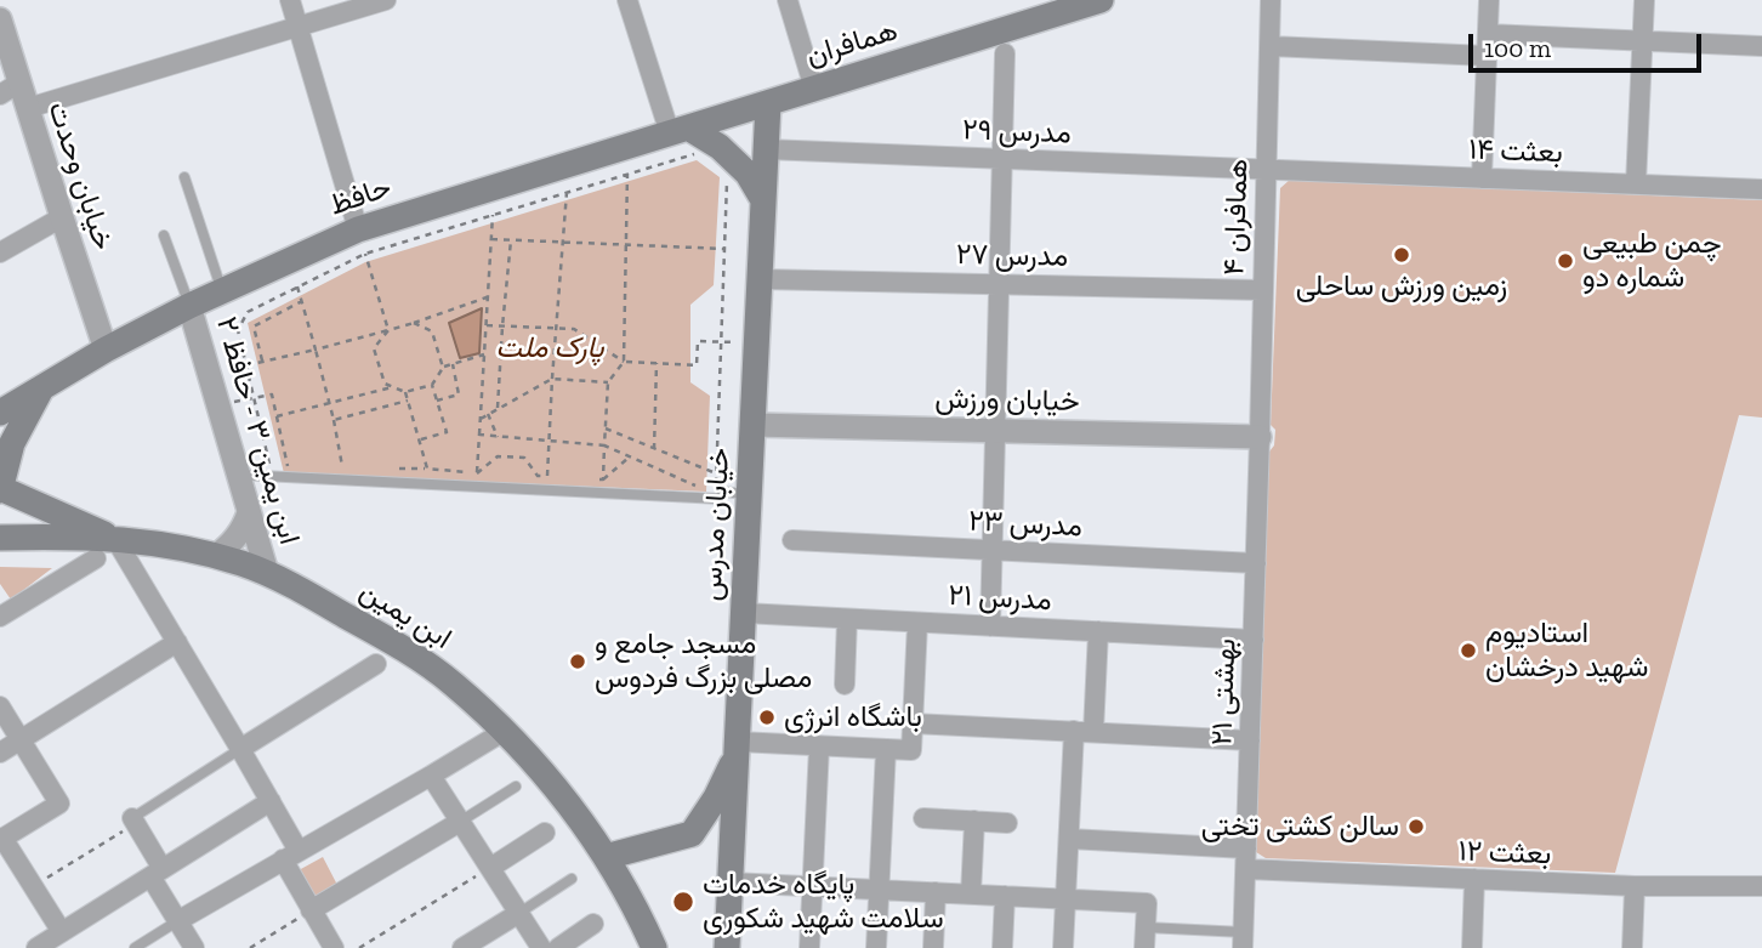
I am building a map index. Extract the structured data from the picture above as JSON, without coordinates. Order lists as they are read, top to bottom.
{
  "streets": {
    "main road": [
      "همافران",
      "حافظ",
      "خیابان مدرس",
      "ابن یمین"
    ],
    "street": [
      "مدرس ۲۹",
      "بعثت ۱۴",
      "خیابان وحدت",
      "همافران ۴",
      "مدرس ۲۷",
      "خیابان ورزش",
      "ابن یمین ۳ - حافظ ۲",
      "مدرس ۲۳",
      "مدرس ۲۱",
      "بهشتی ۲۱",
      "بعثت ۱۲"
    ]
  },
  "crossings": [
    ["همافران", "حافظ"],
    ["همافران", "خیابان مدرس"],
    ["مدرس ۲۹", "بعثت ۱۴"],
    ["مدرس ۲۹", "همافران ۴"],
    ["مدرس ۲۹", "خیابان مدرس"],
    ["بعثت ۱۴", "همافران ۴"],
    ["خیابان وحدت", "حافظ"],
    ["حافظ", "ابن یمین ۳ - حافظ ۲"],
    ["حافظ", "خیابان مدرس"],
    ["همافران ۴", "مدرس ۲۷"],
    ["همافران ۴", "خیابان ورزش"],
    ["همافران ۴", "بهشتی ۲۱"],
    ["مدرس ۲۷", "خیابان مدرس"],
    ["خیابان ورزش", "خیابان مدرس"],
    ["خیابان ورزش", "بهشتی ۲۱"],
    ["ابن یمین ۳ - حافظ ۲", "ابن یمین"],
    ["خیابان مدرس", "مدرس ۲۱"],
    ["مدرس ۲۳", "بهشتی ۲۱"],
    ["مدرس ۲۱", "بهشتی ۲۱"],
    ["بهشتی ۲۱", "بعثت ۱۲"]
  ],
  "parks": ["پارک ملت"],
  "places": [
    "زمین ورزش ساحلی",
    "چمن طبیعی شماره دو",
    "استادیوم شهید درخشان",
    "مسجد جامع و مصلی بزرگ فردوس",
    "باشگاه انرژی",
    "سالن کشتی تختی",
    "پایگاه خدمات سلامت شهید شکوری"
  ],
  "scale_bar": "100 m"
}
